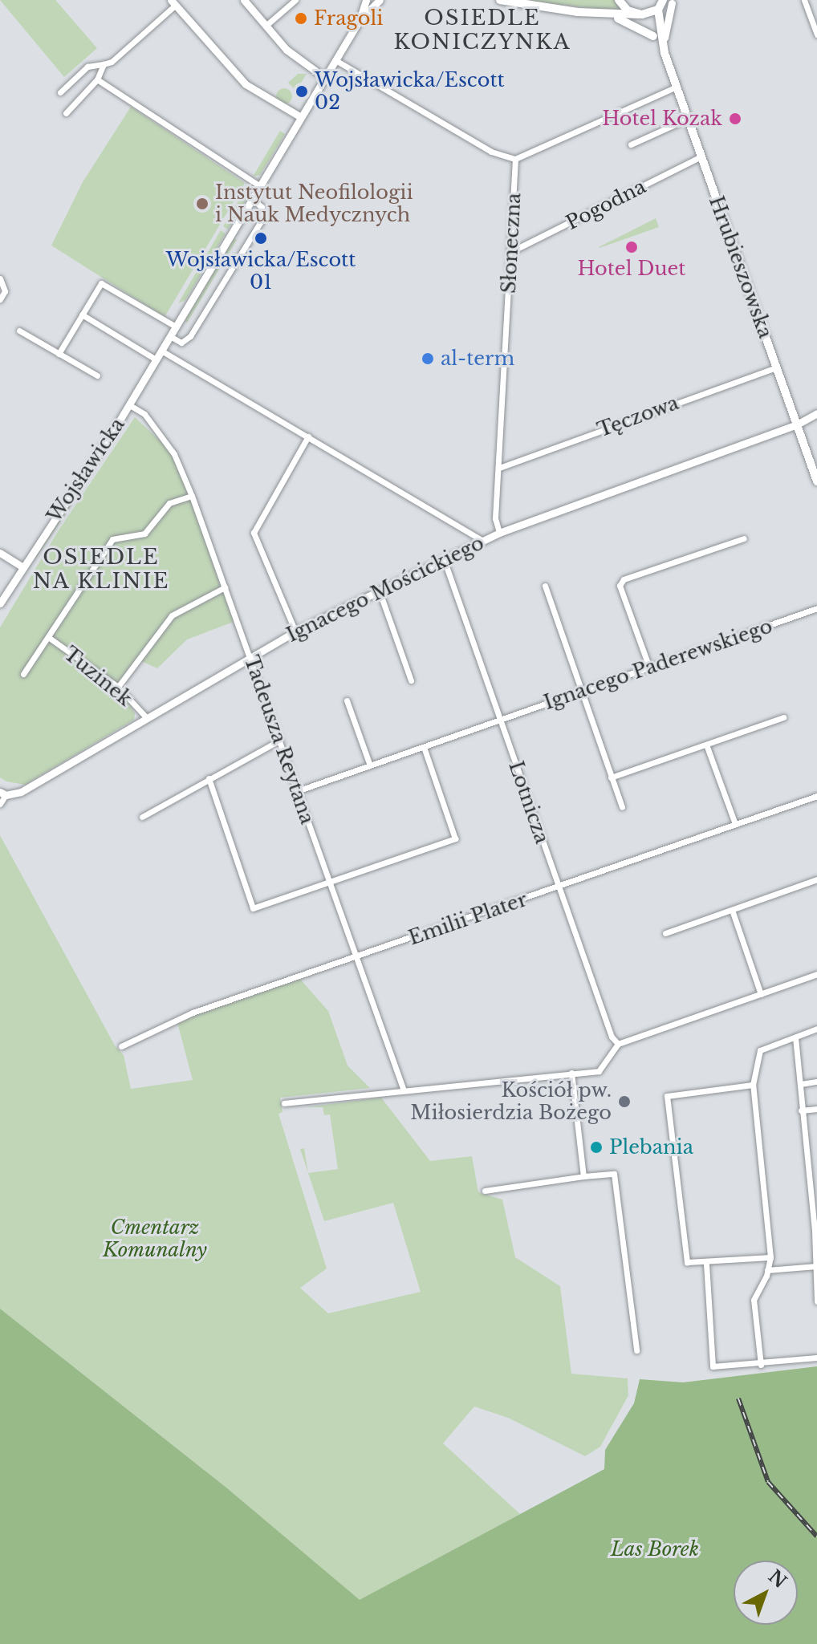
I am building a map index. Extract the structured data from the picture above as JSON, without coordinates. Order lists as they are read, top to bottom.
{
  "streets": {
    "main road": ["Hrubieszowska"],
    "street": [
      "Pogodna",
      "Słoneczna",
      "Tęczowa",
      "Wojsławicka",
      "Ignacego Mościckiego",
      "Ignacego Paderewskiego",
      "Tuzinek",
      "Tadeusza Reytana",
      "Lotnicza",
      "Emilii Plater"
    ]
  },
  "crossings": [
    ["Pogodna", "Słoneczna"],
    ["Pogodna", "Hrubieszowska"],
    ["Słoneczna", "Tęczowa"],
    ["Słoneczna", "Ignacego Mościckiego"],
    ["Hrubieszowska", "Tęczowa"],
    ["Hrubieszowska", "Ignacego Mościckiego"],
    ["Wojsławicka", "Tadeusza Reytana"],
    ["Ignacego Mościckiego", "Tuzinek"],
    ["Ignacego Mościckiego", "Tadeusza Reytana"],
    ["Ignacego Mościckiego", "Lotnicza"],
    ["Ignacego Paderewskiego", "Tadeusza Reytana"],
    ["Ignacego Paderewskiego", "Lotnicza"],
    ["Tadeusza Reytana", "Emilii Plater"],
    ["Lotnicza", "Emilii Plater"]
  ],
  "districts": ["OSIEDLE KONICZYNKA", "OSIEDLE NA KLINIE"],
  "parks": ["Cmentarz Komunalny", "Las Borek"],
  "places": [
    "Fragoli",
    "Wojsławicka/Escott 02",
    "Hotel Kozak",
    "Instytut Neofilologii i Nauk Medycznych",
    "Wojsławicka/Escott 01",
    "Hotel Duet",
    "al-term",
    "Kościół pw. Miłosierdzia Bożego",
    "Plebania"
  ],
  "north": "top right"
}
